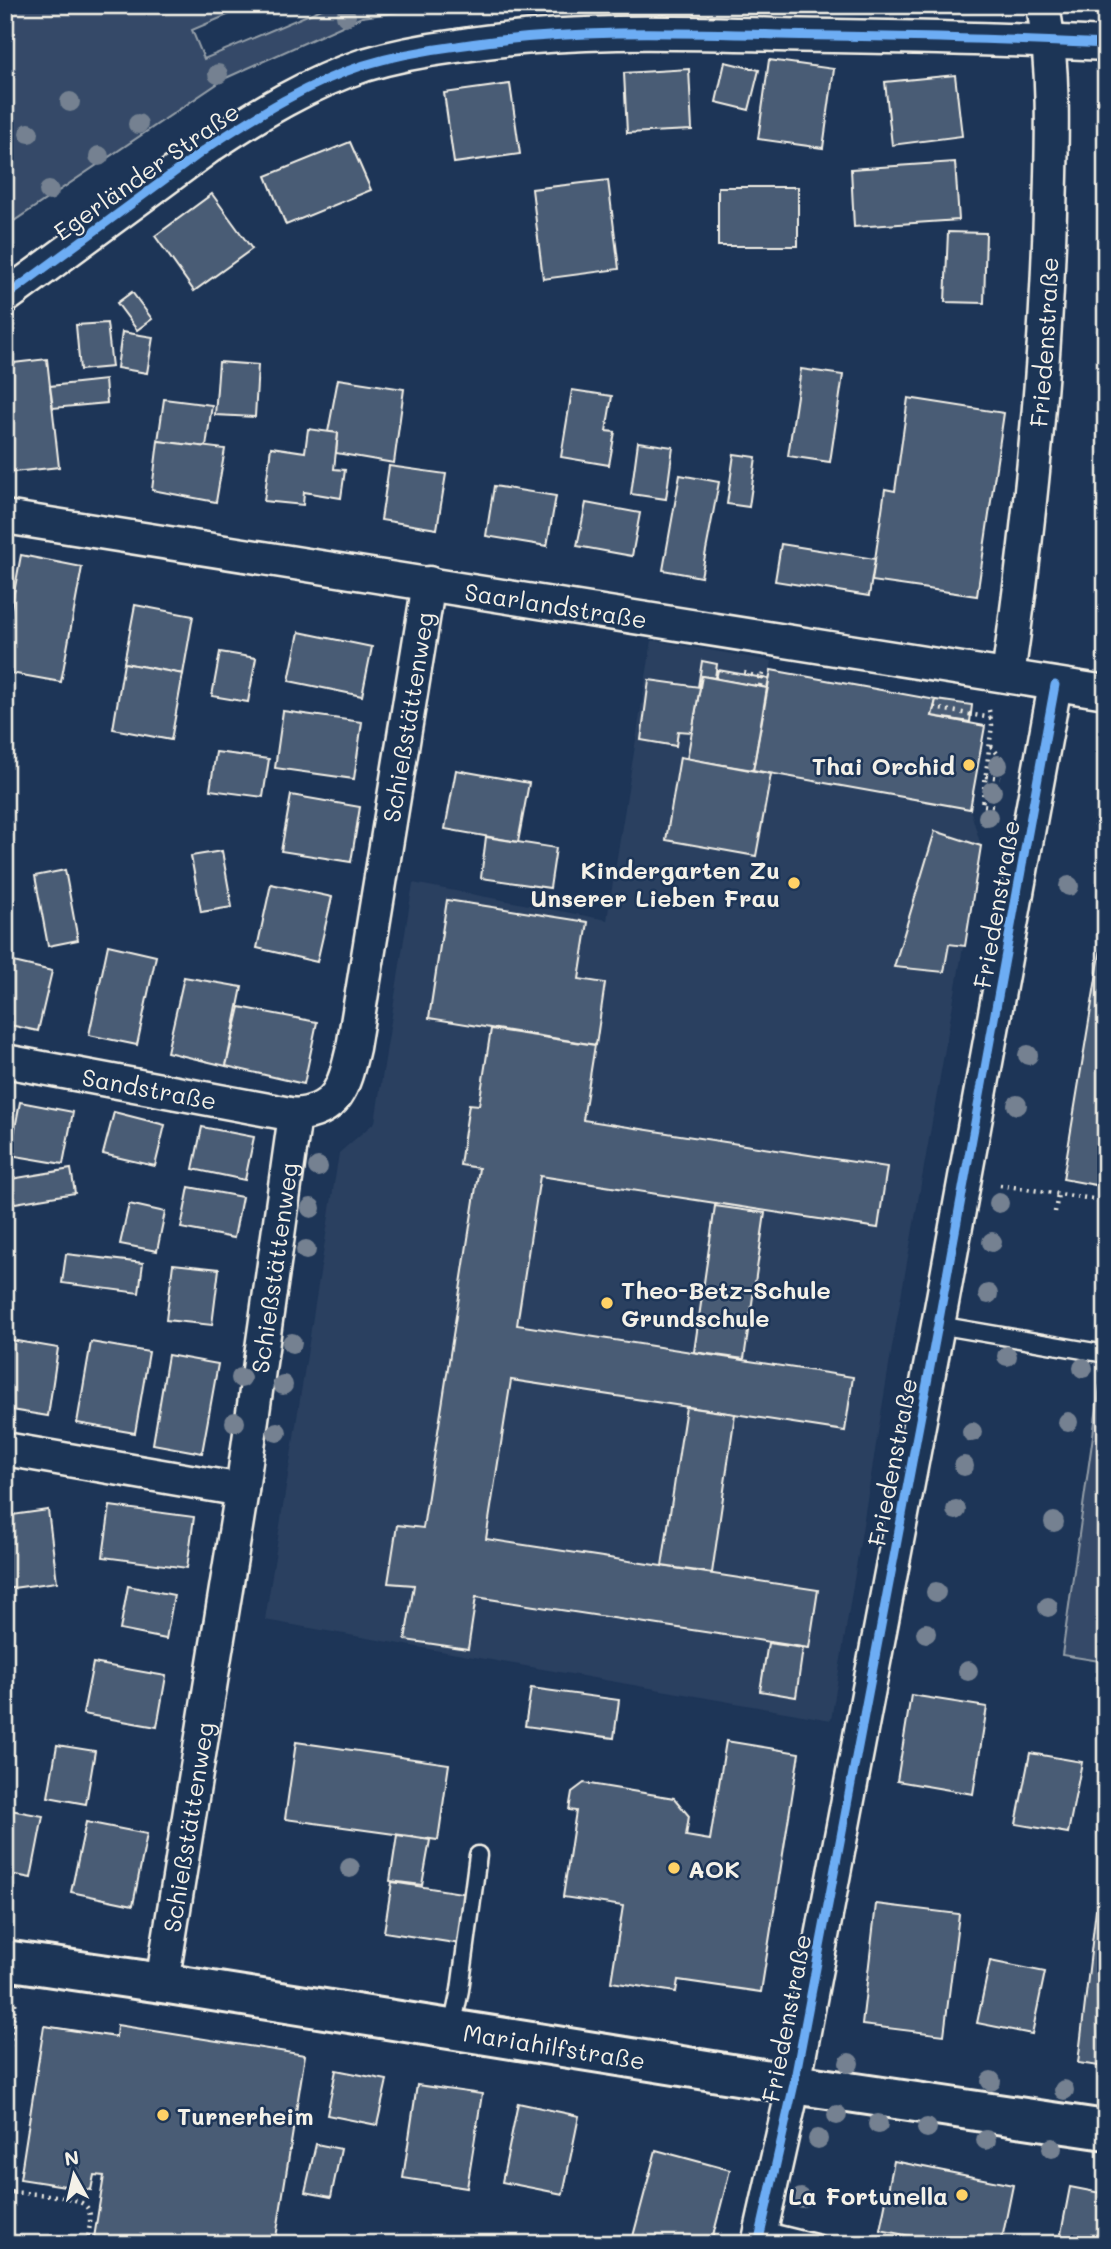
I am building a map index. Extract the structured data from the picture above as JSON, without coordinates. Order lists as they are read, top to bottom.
{
  "streets": {
    "street": [
      "Egerländer Straße",
      "Friedenstraße",
      "Saarlandstraße",
      "Schießstättenweg",
      "Sandstraße",
      "Mariahilfstraße"
    ]
  },
  "crossings": [
    ["Egerländer Straße", "Friedenstraße"],
    ["Friedenstraße", "Saarlandstraße"],
    ["Friedenstraße", "Mariahilfstraße"],
    ["Saarlandstraße", "Schießstättenweg"],
    ["Schießstättenweg", "Sandstraße"],
    ["Schießstättenweg", "Mariahilfstraße"]
  ],
  "places": [
    "Thai Orchid",
    "Kindergarten Zu Unserer Lieben Frau",
    "Theo-Betz-Schule Grundschule",
    "AOK",
    "Turnerheim",
    "La Fortunella"
  ],
  "north": "top"
}
